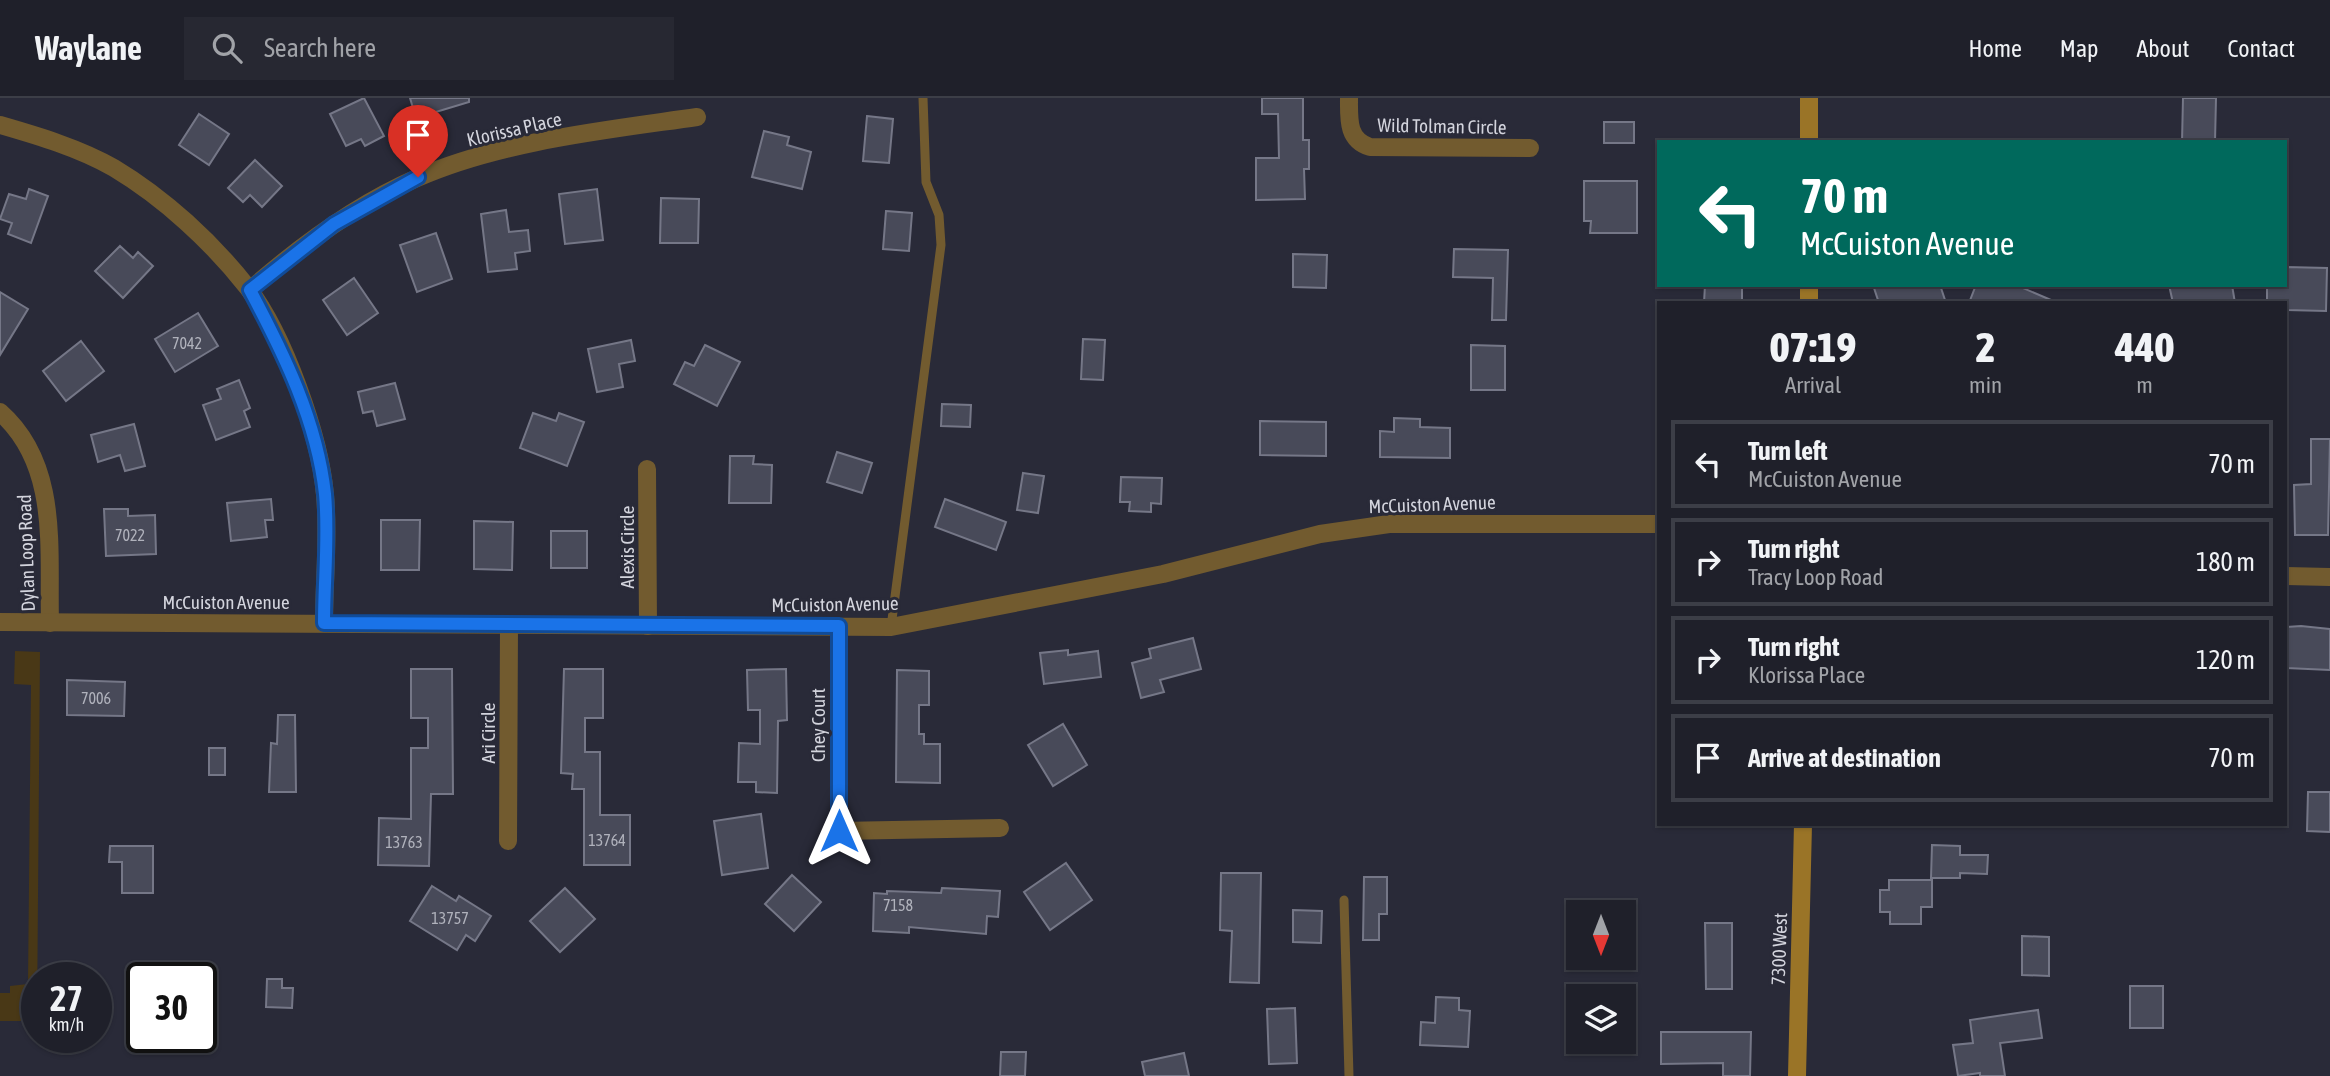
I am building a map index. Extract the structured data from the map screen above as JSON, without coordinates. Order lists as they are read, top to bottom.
{
  "streets": {
    "street": [
      "Wild Tolman Circle",
      "Klorissa Place",
      "McCuiston Avenue",
      "Alexis Circle",
      "Dylan Loop Road",
      "Chey Court",
      "Ari Circle",
      "7300 West"
    ]
  },
  "crossings": [
    ["McCuiston Avenue", "Alexis Circle"],
    ["McCuiston Avenue", "Dylan Loop Road"],
    ["McCuiston Avenue", "Chey Court"],
    ["McCuiston Avenue", "Ari Circle"]
  ],
  "house_numbers": [
    "7042",
    "7022",
    "7006",
    "13764",
    "13763",
    "7158",
    "13757"
  ],
  "north": "bottom",
  "page": {
    "header": "Waylane",
    "search": "Search here",
    "nav": [
      "Home",
      "Map",
      "About",
      "Contact"
    ],
    "turn": ["70 m", "McCuiston Avenue"],
    "eta": [
      "07:19",
      "Arrival",
      "2",
      "min",
      "440",
      "m"
    ],
    "list": [
      {
        "name": "Turn left",
        "note": "McCuiston Avenue",
        "value": "70 m"
      },
      {
        "name": "Turn right",
        "note": "Tracy Loop Road",
        "value": "180 m"
      },
      {
        "name": "Turn right",
        "note": "Klorissa Place",
        "value": "120 m"
      },
      {
        "name": "Arrive at destination",
        "value": "70 m"
      }
    ],
    "speed": "27 km/h",
    "limit": "30"
  }
}
